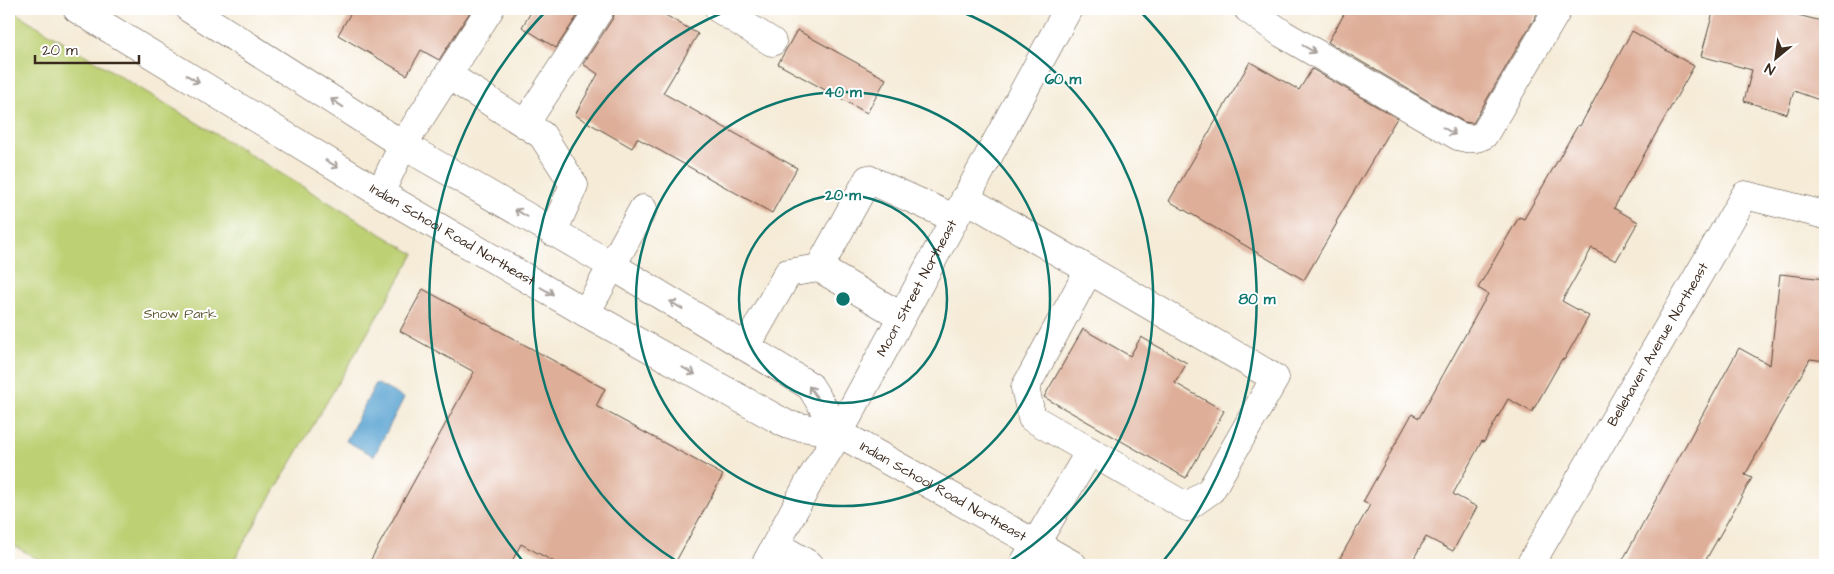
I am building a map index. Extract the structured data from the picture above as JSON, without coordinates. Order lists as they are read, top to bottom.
{
  "streets": {
    "street": ["Indian School Road Northeast", "Moon Street Northeast", "Bellehaven Avenue Northeast"]
  },
  "crossings": [
    ["Indian School Road Northeast", "Moon Street Northeast"]
  ],
  "parks": ["Snow Park"],
  "scale_bar": "20 m",
  "north": "bottom left",
  "rings": [
    "60 m",
    "40 m",
    "20 m",
    "80 m"
  ]
}
